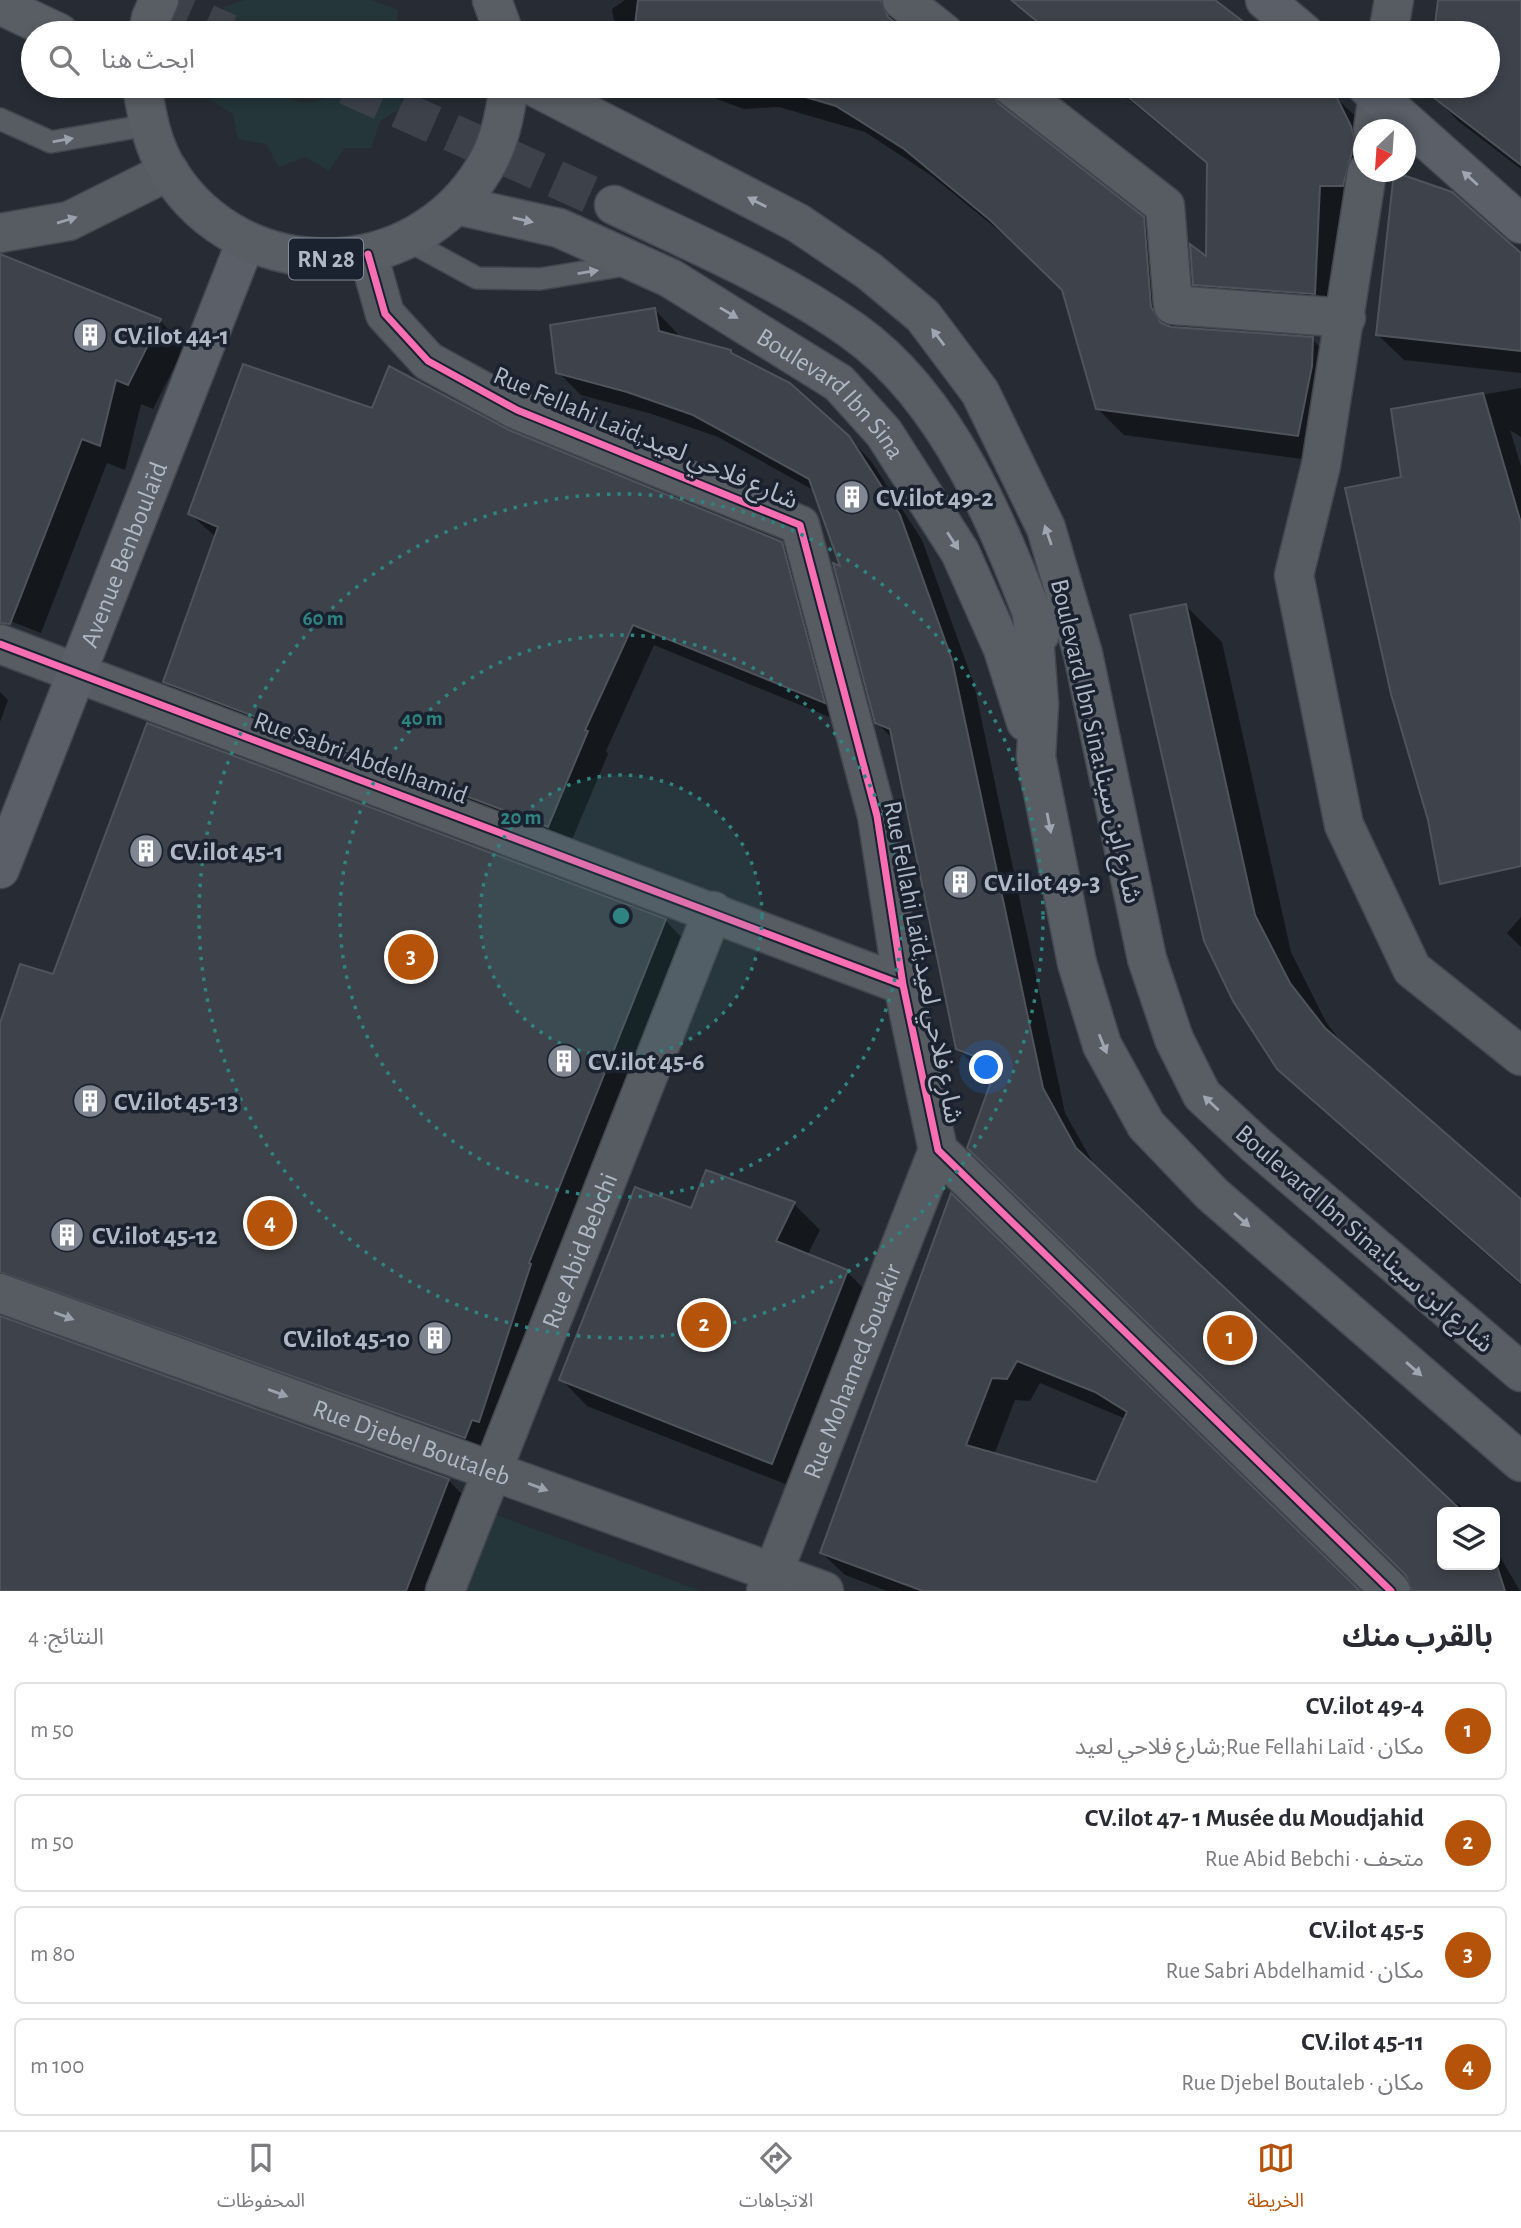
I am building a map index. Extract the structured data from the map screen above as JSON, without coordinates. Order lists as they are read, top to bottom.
{
  "streets": {
    "main road": ["RN 28", "Boulevard Ibn Sina", "Boulevard Ibn Sina:شارع ابن سينا"],
    "street": [
      "Rue Fellahi Laïd;شارع فلاحي لعيد",
      "Avenue Benboulaïd",
      "Rue Sabri Abdelhamid",
      "Rue Abid Bebchi",
      "Rue Mohamed Souakir",
      "Rue Djebel Boutaleb"
    ]
  },
  "crossings": [
    ["RN 28", "Boulevard Ibn Sina"],
    ["RN 28", "Rue Fellahi Laïd;شارع فلاحي لعيد"],
    ["RN 28", "Avenue Benboulaïd"],
    ["Boulevard Ibn Sina", "Boulevard Ibn Sina:شارع ابن سينا"],
    ["Rue Fellahi Laïd;شارع فلاحي لعيد", "Rue Sabri Abdelhamid"],
    ["Rue Fellahi Laïd;شارع فلاحي لعيد", "Rue Mohamed Souakir"],
    ["Avenue Benboulaïd", "Rue Sabri Abdelhamid"],
    ["Rue Sabri Abdelhamid", "Rue Abid Bebchi"],
    ["Rue Abid Bebchi", "Rue Djebel Boutaleb"],
    ["Rue Mohamed Souakir", "Rue Djebel Boutaleb"]
  ],
  "one_way": ["Rue Djebel Boutaleb"],
  "places": {
    "building": [
      "CV.ilot 44-1",
      "CV.ilot 49-2",
      "CV.ilot 45-1",
      "CV.ilot 49-3",
      "CV.ilot 45-6",
      "CV.ilot 45-13",
      "CV.ilot 45-12",
      "CV.ilot 45-10"
    ]
  },
  "north": "bottom left",
  "page": {
    "search": "ابحث هنا",
    "pins": [
      "3",
      "4",
      "2",
      "1"
    ],
    "heading": ["بالقرب منك", "النتائج: 4"],
    "list": [
      {
        "mark": "1",
        "name": "CV.ilot 49-4",
        "note": "مكان · Rue Fellahi Laïd;شارع فلاحي لعيد",
        "value": "50 m"
      },
      {
        "mark": "2",
        "name": "CV.ilot 47- 1 Musée du Moudjahid",
        "note": "متحف · Rue Abid Bebchi",
        "value": "50 m"
      },
      {
        "mark": "3",
        "name": "CV.ilot 45-5",
        "note": "مكان · Rue Sabri Abdelhamid",
        "value": "80 m"
      },
      {
        "mark": "4",
        "name": "CV.ilot 45-11",
        "note": "مكان · Rue Djebel Boutaleb",
        "value": "100 m"
      }
    ],
    "nav": ["الخريطة", "الاتجاهات", "المحفوظات"]
  },
  "rings": ["60 m", "40 m", "20 m"]
}
